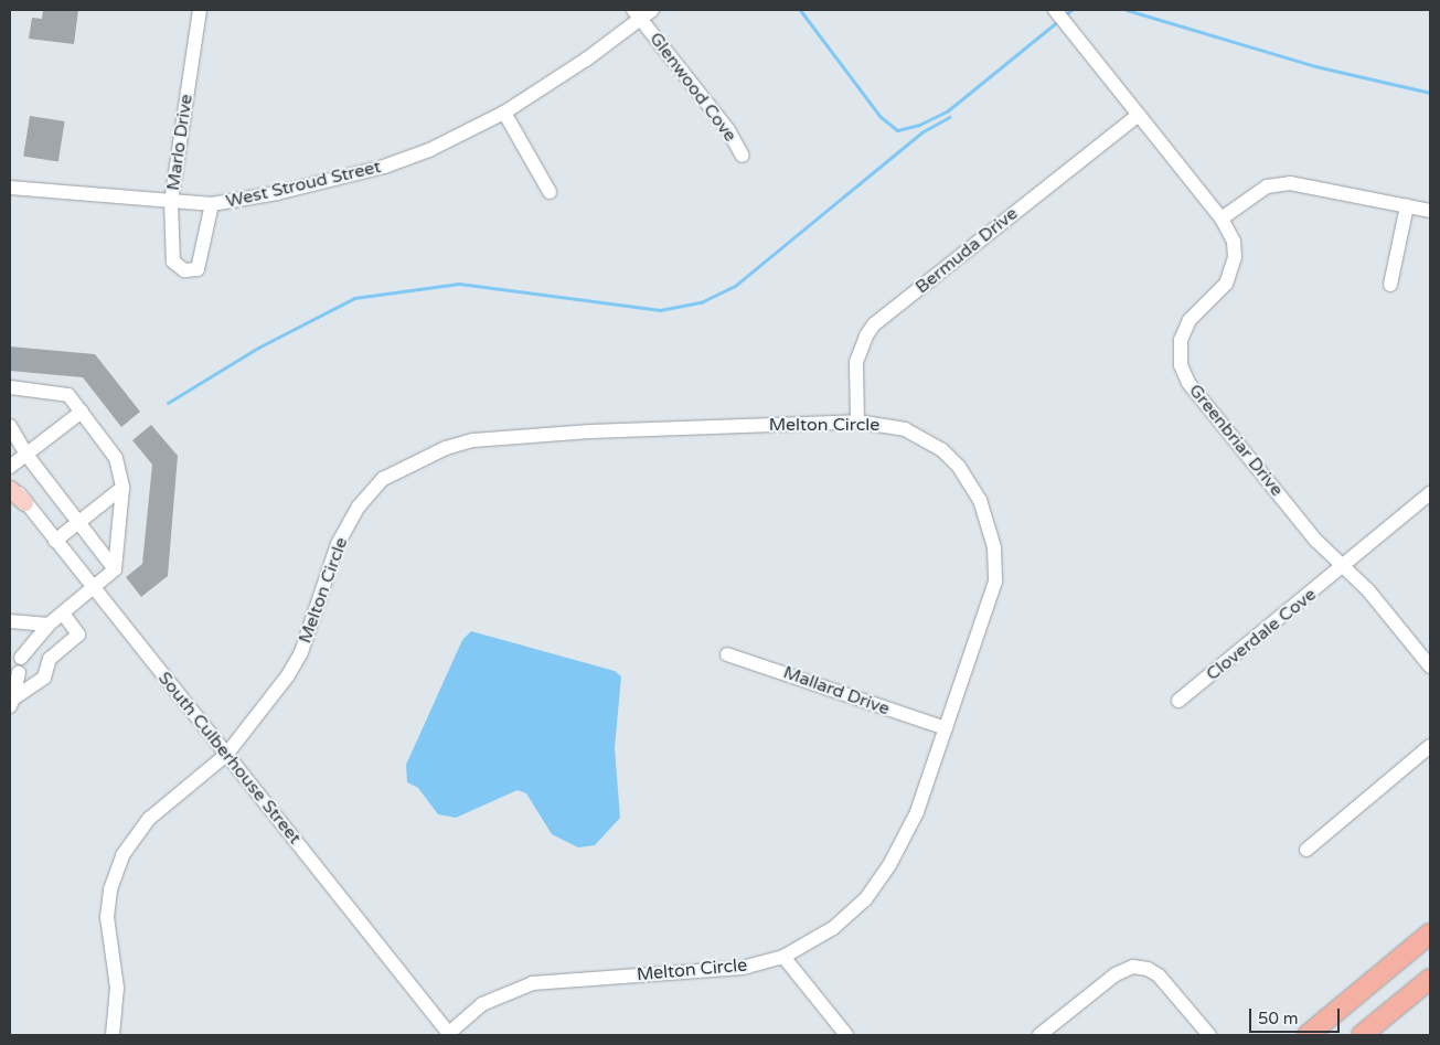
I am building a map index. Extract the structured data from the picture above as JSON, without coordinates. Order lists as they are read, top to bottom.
{
  "streets": {
    "street": [
      "Glenwood Cove",
      "Marlo Drive",
      "West Stroud Street",
      "Bermuda Drive",
      "Melton Circle",
      "Greenbriar Drive",
      "Cloverdale Cove",
      "Mallard Drive",
      "South Culberhouse Street"
    ]
  },
  "crossings": [
    ["Glenwood Cove", "West Stroud Street"],
    ["Marlo Drive", "West Stroud Street"],
    ["Bermuda Drive", "Melton Circle"],
    ["Bermuda Drive", "Greenbriar Drive"],
    ["Melton Circle", "Mallard Drive"],
    ["Melton Circle", "South Culberhouse Street"],
    ["Greenbriar Drive", "Cloverdale Cove"]
  ],
  "scale_bar": "50 m"
}
